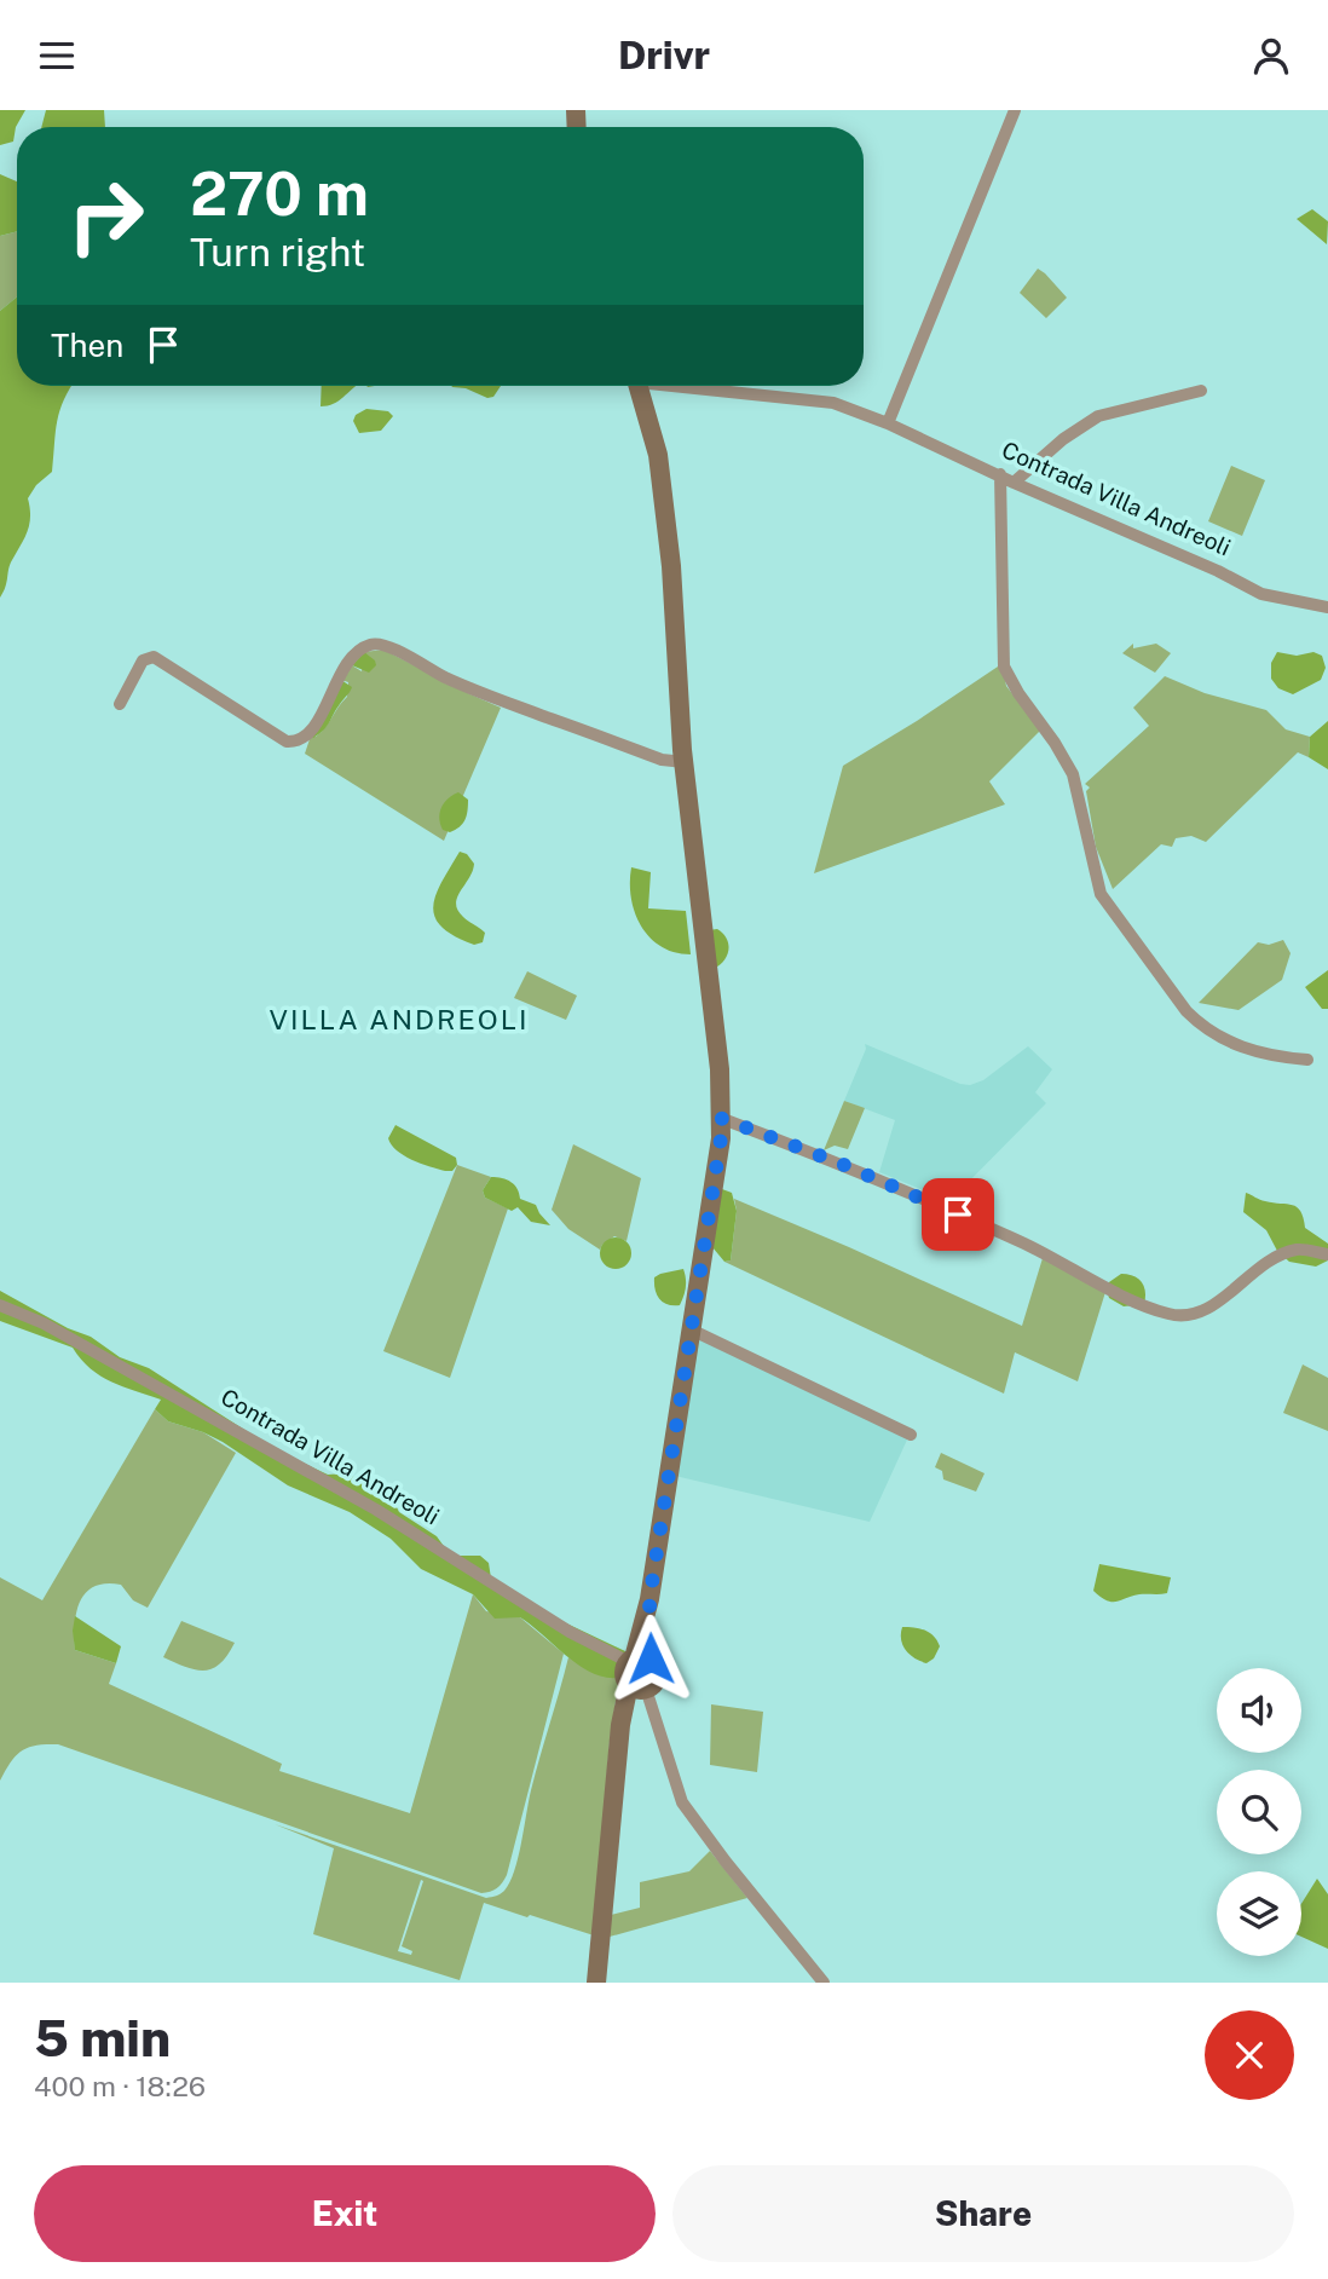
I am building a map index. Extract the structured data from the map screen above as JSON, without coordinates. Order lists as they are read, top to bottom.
{
  "streets": {
    "street": ["Contrada Villa Andreoli"]
  },
  "districts": ["VILLA ANDREOLI"],
  "page": {
    "header": "Drivr",
    "turn": ["270 m", "Turn right"],
    "then": "Then",
    "heading": ["5 min", "400 m · 18:26"],
    "buttons": ["Exit", "Share"]
  }
}
